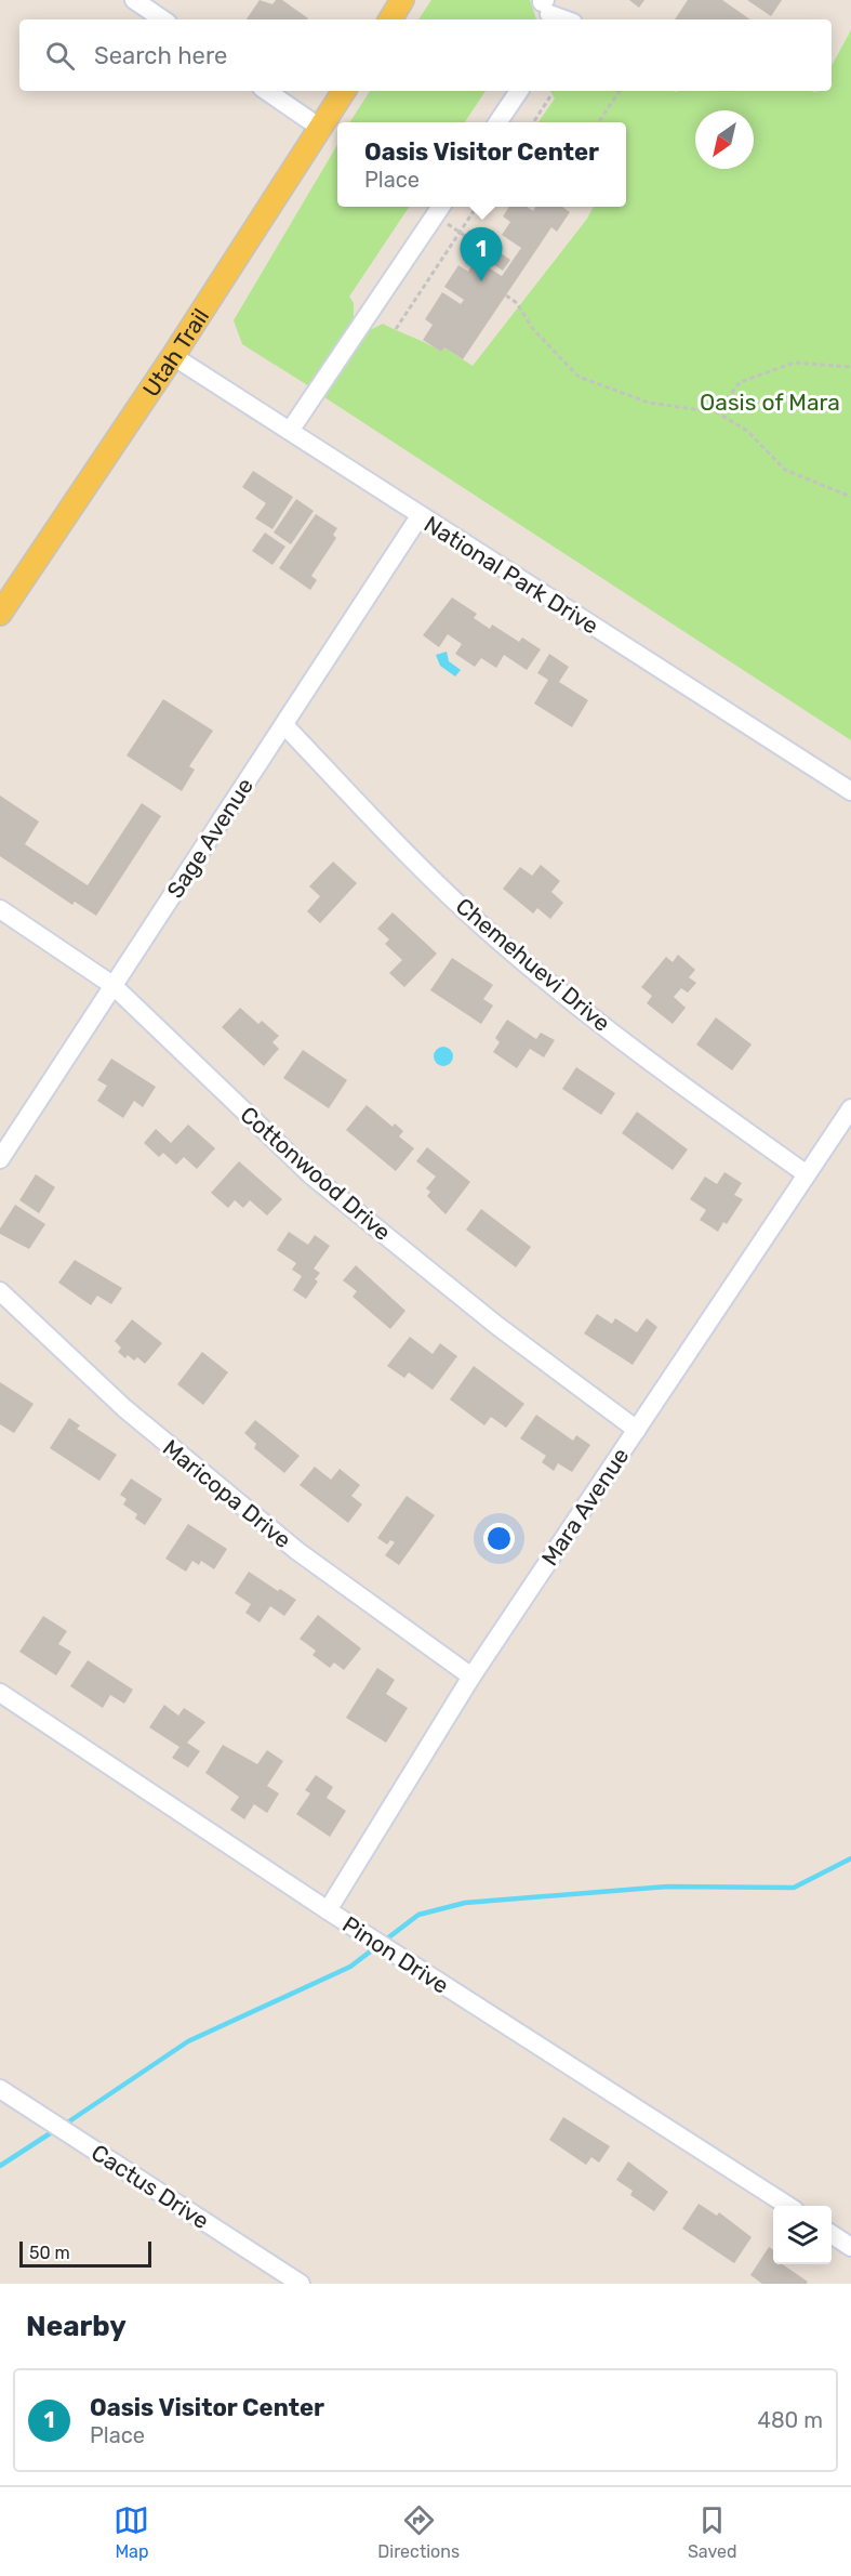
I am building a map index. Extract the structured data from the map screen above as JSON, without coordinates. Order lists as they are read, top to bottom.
{
  "streets": {
    "main road": ["Utah Trail"],
    "street": [
      "National Park Drive",
      "Sage Avenue",
      "Chemehuevi Drive",
      "Cottonwood Drive",
      "Maricopa Drive",
      "Mara Avenue",
      "Pinon Drive",
      "Cactus Drive"
    ]
  },
  "crossings": [
    ["Utah Trail", "National Park Drive"],
    ["National Park Drive", "Sage Avenue"],
    ["Sage Avenue", "Chemehuevi Drive"],
    ["Sage Avenue", "Cottonwood Drive"],
    ["Chemehuevi Drive", "Mara Avenue"],
    ["Cottonwood Drive", "Mara Avenue"],
    ["Maricopa Drive", "Mara Avenue"],
    ["Mara Avenue", "Pinon Drive"]
  ],
  "parks": ["Oasis of Mara"],
  "scale_bar": "50 m",
  "north": "bottom left",
  "page": {
    "search": "Search here",
    "popup": ["Oasis Visitor Center", "Place"],
    "pins": "1",
    "scale": "50 m",
    "heading": "Nearby",
    "list": [
      {
        "mark": "1",
        "name": "Oasis Visitor Center",
        "note": "Place",
        "value": "480 m"
      }
    ],
    "nav": ["Map", "Directions", "Saved"]
  }
}
